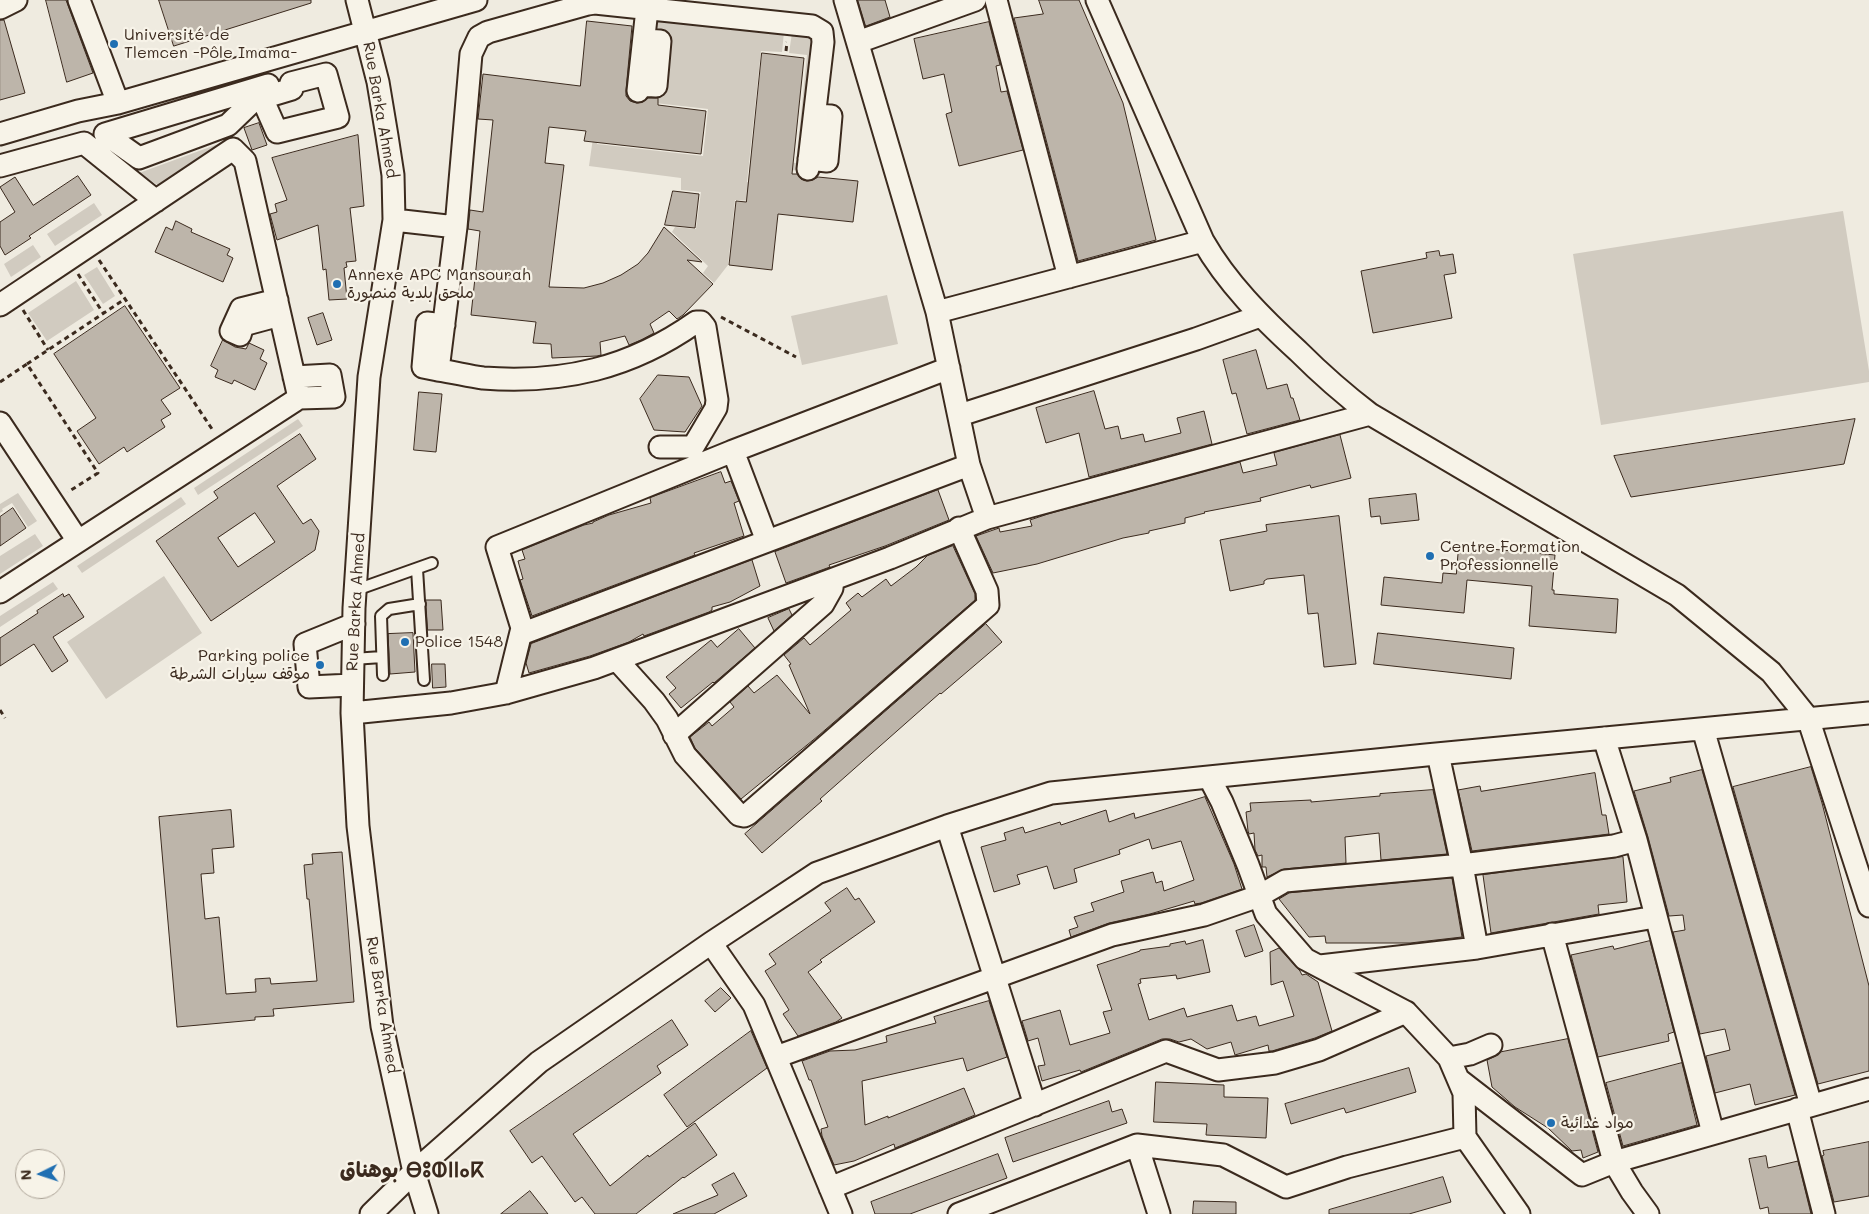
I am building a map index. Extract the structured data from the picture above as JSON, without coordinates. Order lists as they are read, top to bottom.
{
  "streets": {
    "street": ["Rue Barka Ahmed"]
  },
  "districts": ["بوهناق ⴱⵓⵀⵏⵏⴰⴽ"],
  "places": [
    "Université de Tlemcen -Pôle Imama-",
    "Annexe APC Mansourah ملحق بلدية منصورة",
    "Centre Formation Professionnelle",
    "Police 1548",
    "Parking police موقف سيارات الشرطة",
    "مواد غدائية"
  ],
  "north": "left"
}
